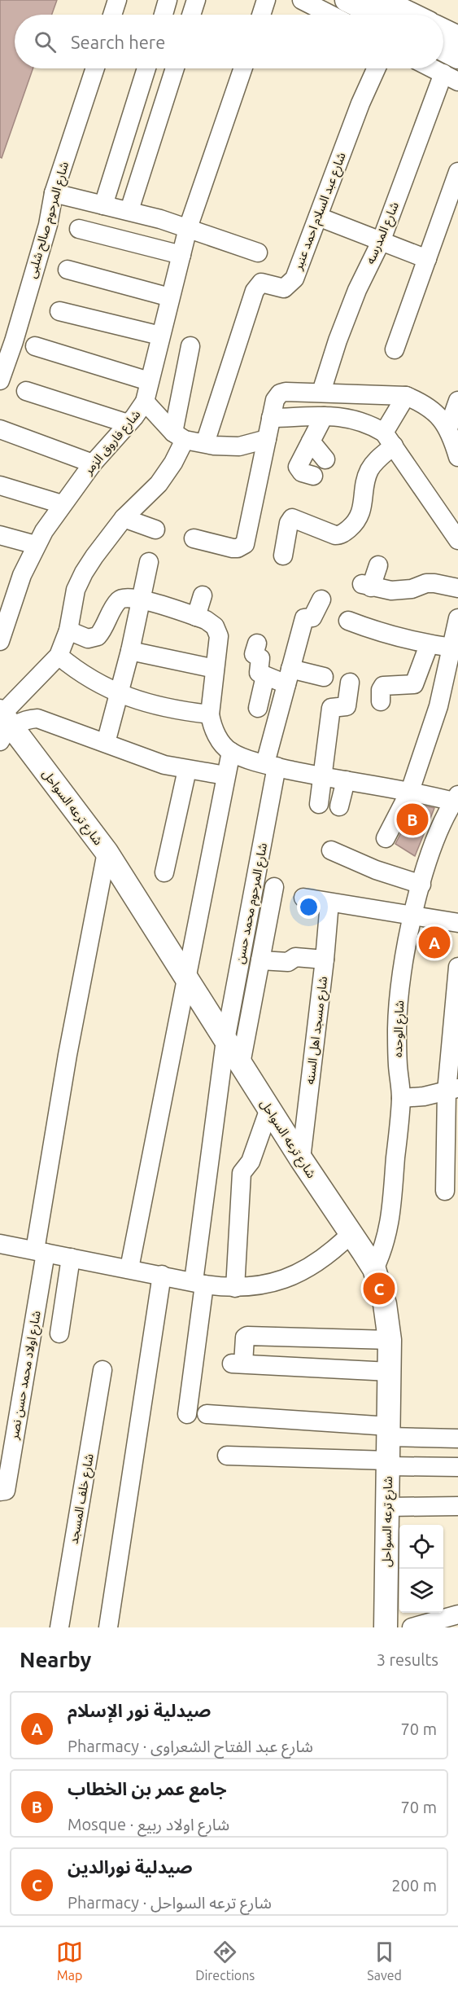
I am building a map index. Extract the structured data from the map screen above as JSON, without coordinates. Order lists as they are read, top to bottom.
{
  "streets": {
    "main road": ["شارع ترعه السواحل"],
    "street": [
      "شارع عبد السلام احمد عنبر",
      "شارع المرحوم صالح شلبى",
      "شارع المدرسه",
      "شارع فاروق الزمر",
      "شارع المرحوم محمد حسن",
      "شارع الوحده",
      "شارع مسجد اهل السنه",
      "شارع اولاد محمد حسن نصر",
      "شارع خلف المسجد"
    ]
  },
  "crossings": [
    ["شارع ترعه السواحل", "شارع المرحوم محمد حسن"],
    ["شارع ترعه السواحل", "شارع الوحده"],
    ["شارع ترعه السواحل", "شارع مسجد اهل السنه"]
  ],
  "page": {
    "search": "Search here",
    "pins": ["B", "A", "C"],
    "heading": ["Nearby", "3 results"],
    "list": [
      {
        "mark": "A",
        "name": "صيدلية نور الإسلام",
        "note": "Pharmacy · شارع عبد الفتاح الشعراوى",
        "value": "70 m"
      },
      {
        "mark": "B",
        "name": "جامع عمر بن الخطاب",
        "note": "Mosque · شارع اولاد ربيع",
        "value": "70 m"
      },
      {
        "mark": "C",
        "name": "صيدلية نورالدين",
        "note": "Pharmacy · شارع ترعه السواحل",
        "value": "200 m"
      }
    ],
    "nav": ["Map", "Directions", "Saved"]
  }
}
